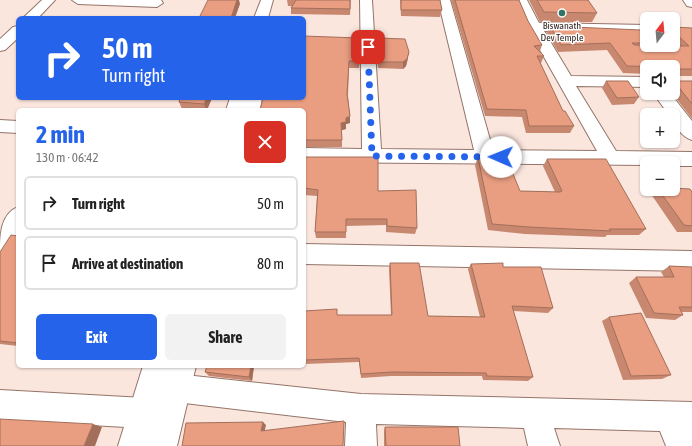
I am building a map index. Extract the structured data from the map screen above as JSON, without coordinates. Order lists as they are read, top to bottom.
{
  "places": ["Biswanath Dev Temple"],
  "north": "top",
  "page": {
    "map_buttons": ["+", "−"],
    "turn": ["50 m", "Turn right"],
    "heading": ["2 min", "130 m · 06:42"],
    "list": [
      {
        "name": "Turn right",
        "value": "50 m"
      },
      {
        "name": "Arrive at destination",
        "value": "80 m"
      }
    ],
    "buttons": ["Exit", "Share"]
  }
}
